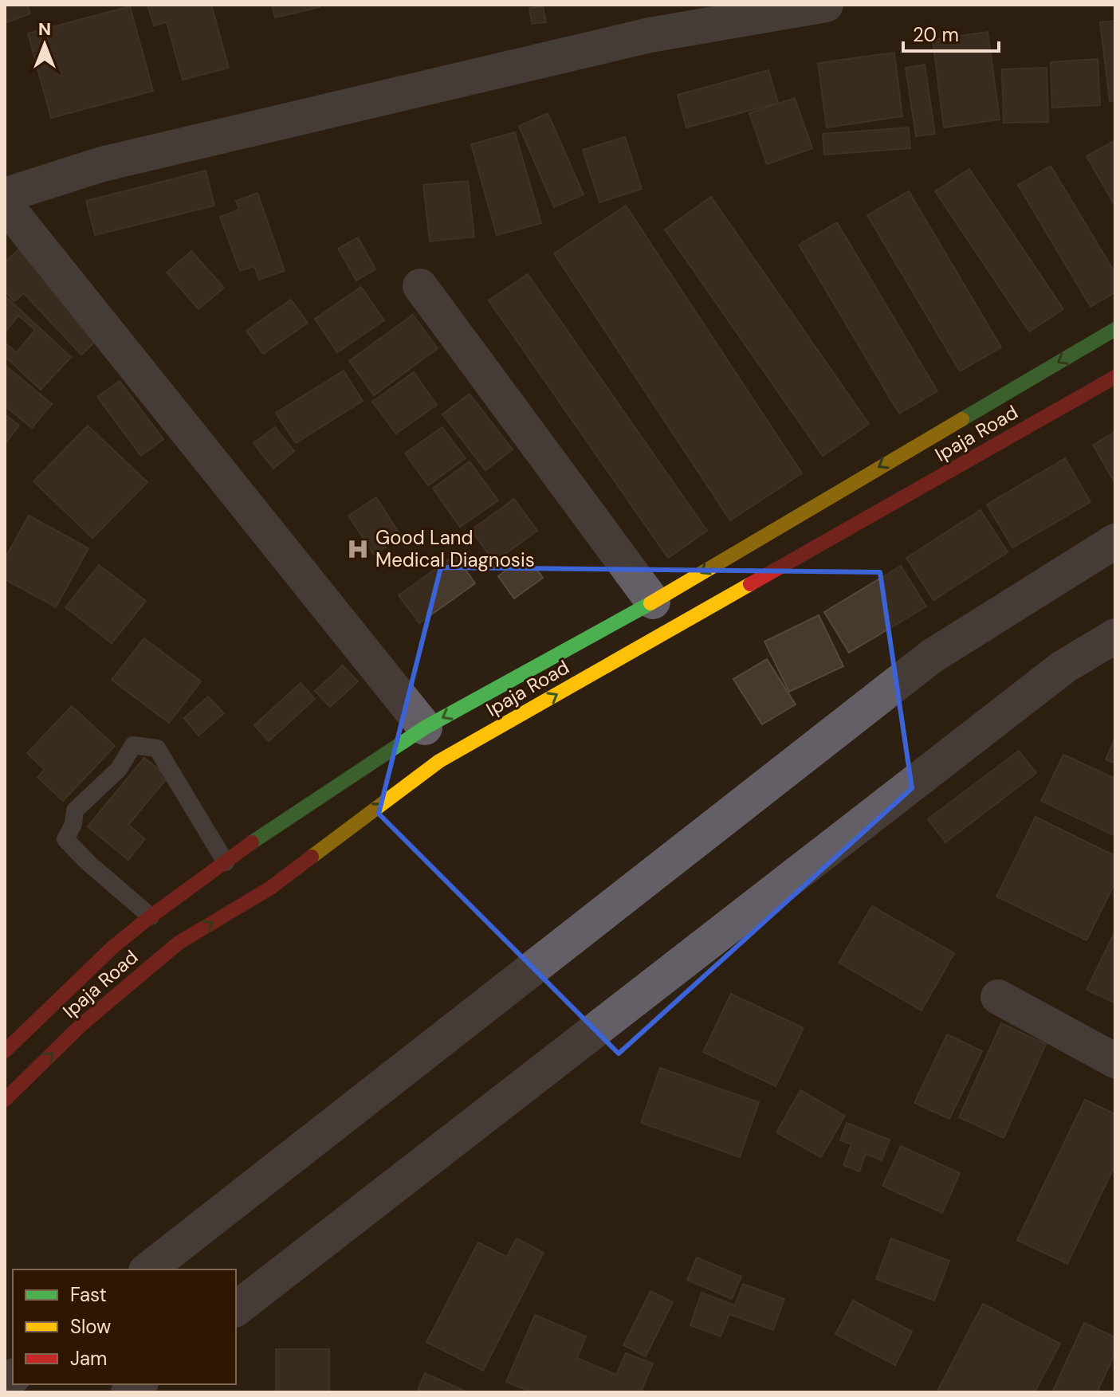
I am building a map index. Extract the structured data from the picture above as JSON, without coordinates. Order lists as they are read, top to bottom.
{
  "streets": {
    "main road": ["Ipaja Road"]
  },
  "places": {
    "hospital": ["Good Land Medical Diagnosis"]
  },
  "legend": ["Fast", "Slow", "Jam"],
  "scale_bar": "20 m",
  "north": "top"
}
